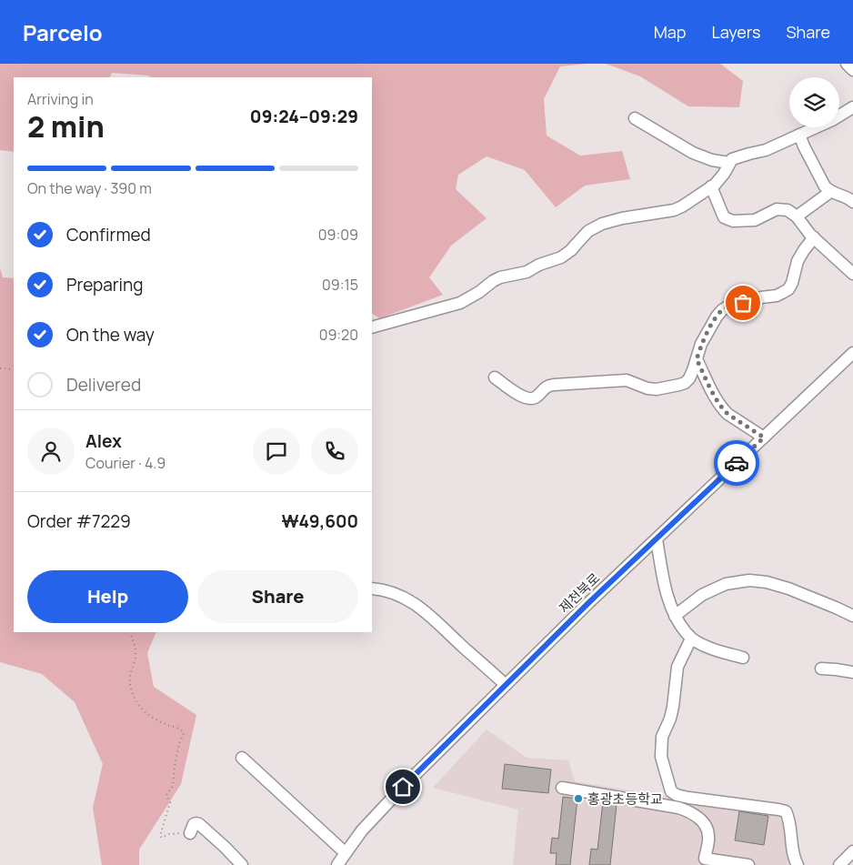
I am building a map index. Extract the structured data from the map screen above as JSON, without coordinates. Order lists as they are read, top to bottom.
{
  "streets": {
    "street": ["제천북로"]
  },
  "places": ["홍광초등학교"],
  "page": {
    "header": "Parcelo",
    "nav": ["Map", "Layers", "Share"],
    "heading": ["2 min", "Arriving in", "09:24–09:29"],
    "panel": [
      "Alex",
      "Courier · 4.9",
      "Order #7229",
      "₩49,600"
    ],
    "bar": "On the way · 390 m",
    "list": [
      ["Confirmed", "09:09"],
      ["Preparing", "09:15"],
      ["On the way", "09:20"],
      "Delivered"
    ],
    "buttons": ["Help", "Share"]
  }
}
